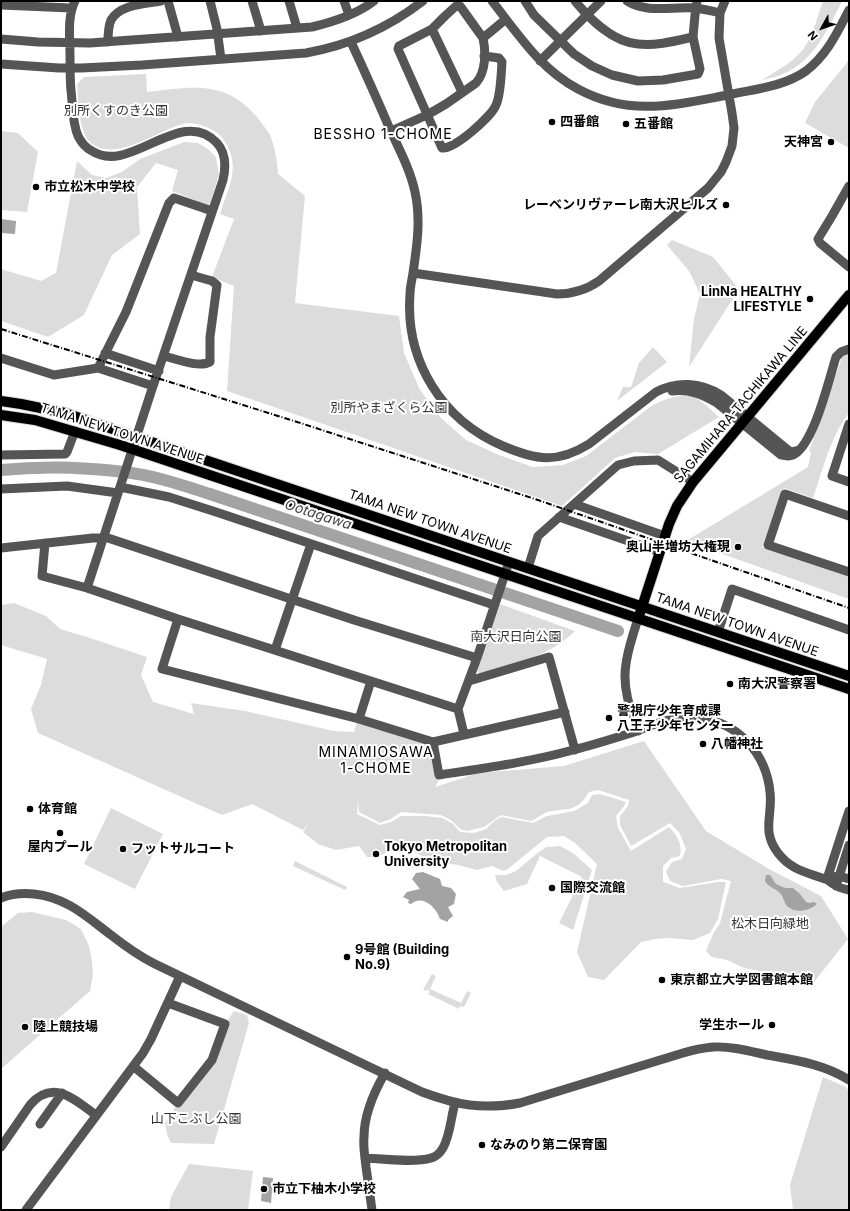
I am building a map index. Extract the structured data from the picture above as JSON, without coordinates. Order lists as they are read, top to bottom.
{
  "streets": {
    "main road": ["SAGAMIHARA-TACHIKAWA LINE", "TAMA NEW TOWN AVENUE"]
  },
  "crossings": [
    ["SAGAMIHARA-TACHIKAWA LINE", "TAMA NEW TOWN AVENUE"]
  ],
  "districts": ["BESSHO 1-CHOME", "MINAMIOSAWA 1-CHOME"],
  "water": ["Ootagawa"],
  "parks": [
    "別所くすのき公園",
    "別所やまざくら公園",
    "南大沢日向公園",
    "松木日向緑地",
    "山下こぶし公園"
  ],
  "places": [
    "四番館",
    "五番館",
    "天神宮",
    "市立松木中学校",
    "レーベンリヴァーレ南大沢ヒルズ",
    "LinNa HEALTHY LIFESTYLE",
    "奥山半増坊大権現",
    "南大沢警察署",
    "警視庁少年育成課 八王子少年センター",
    "八幡神社",
    "体育館",
    "屋内プール",
    "フットサルコート",
    "Tokyo Metropolitan University",
    "国際交流館",
    "9号館 (Building No.9)",
    "東京都立大学図書館本館",
    "学生ホール",
    "陸上競技場",
    "なみのり第二保育園",
    "市立下柚木小学校"
  ],
  "north": "bottom left"
}
